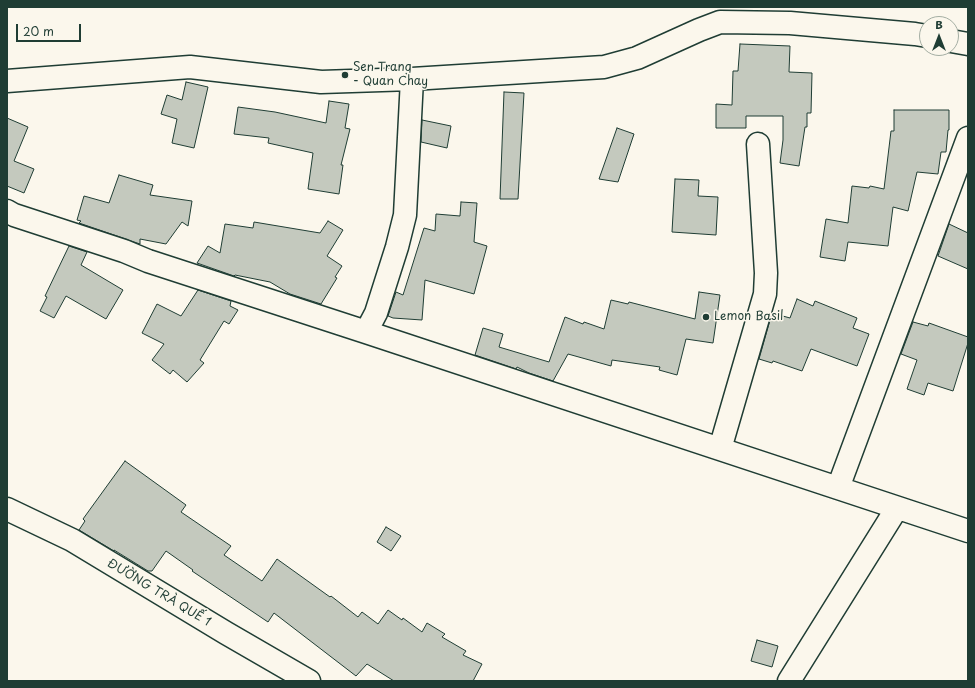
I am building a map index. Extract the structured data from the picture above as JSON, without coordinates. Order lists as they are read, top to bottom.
{
  "streets": {
    "street": ["ĐƯỜNG TRÀ QUẾ 1"]
  },
  "places": ["Sen Trang - Quan Chay", "Lemon Basil"],
  "scale_bar": "20 m",
  "north": "top"
}
